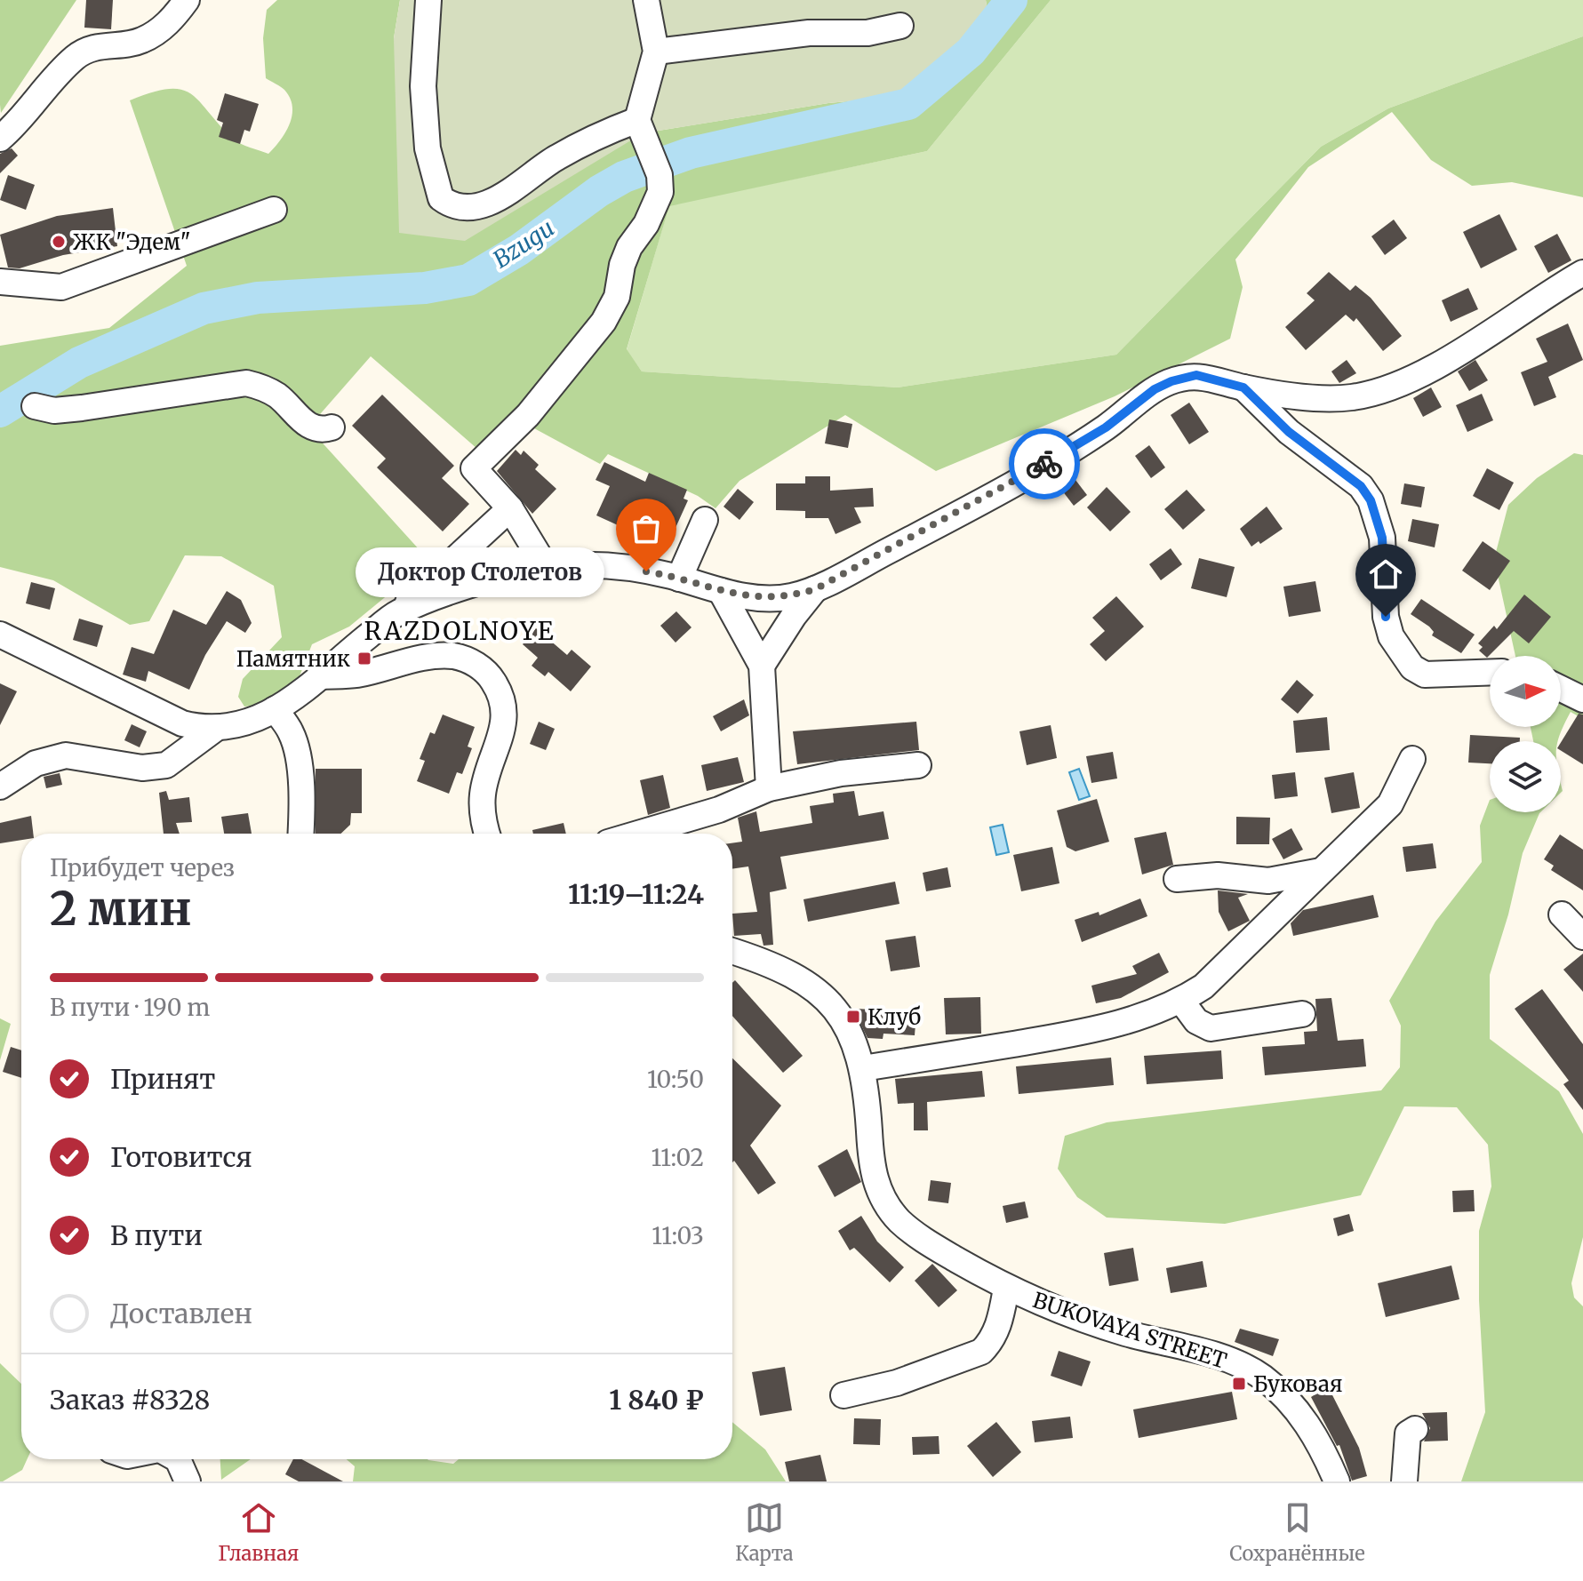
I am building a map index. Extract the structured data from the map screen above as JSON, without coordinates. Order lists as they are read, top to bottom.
{
  "streets": {
    "street": ["BUKOVAYA STREET"]
  },
  "districts": ["RAZDOLNOYE"],
  "water": ["Bzugu"],
  "places": {
    "other": ["ЖК \"Эдем\"", "Доктор Столетов"],
    "transit": ["Памятник", "Клуб", "Буковая"]
  },
  "north": "right",
  "page": {
    "bubble": "Доктор Столетов",
    "heading": ["2 мин", "Прибудет через", "11:19–11:24"],
    "panel": ["Заказ #8328", "1 840 ₽"],
    "bar": "В пути · 190 m",
    "list": [
      ["Принят", "10:50"],
      ["Готовится", "11:02"],
      ["В пути", "11:03"],
      "Доставлен"
    ],
    "tabs": ["Главная", "Карта", "Сохранённые"]
  }
}
